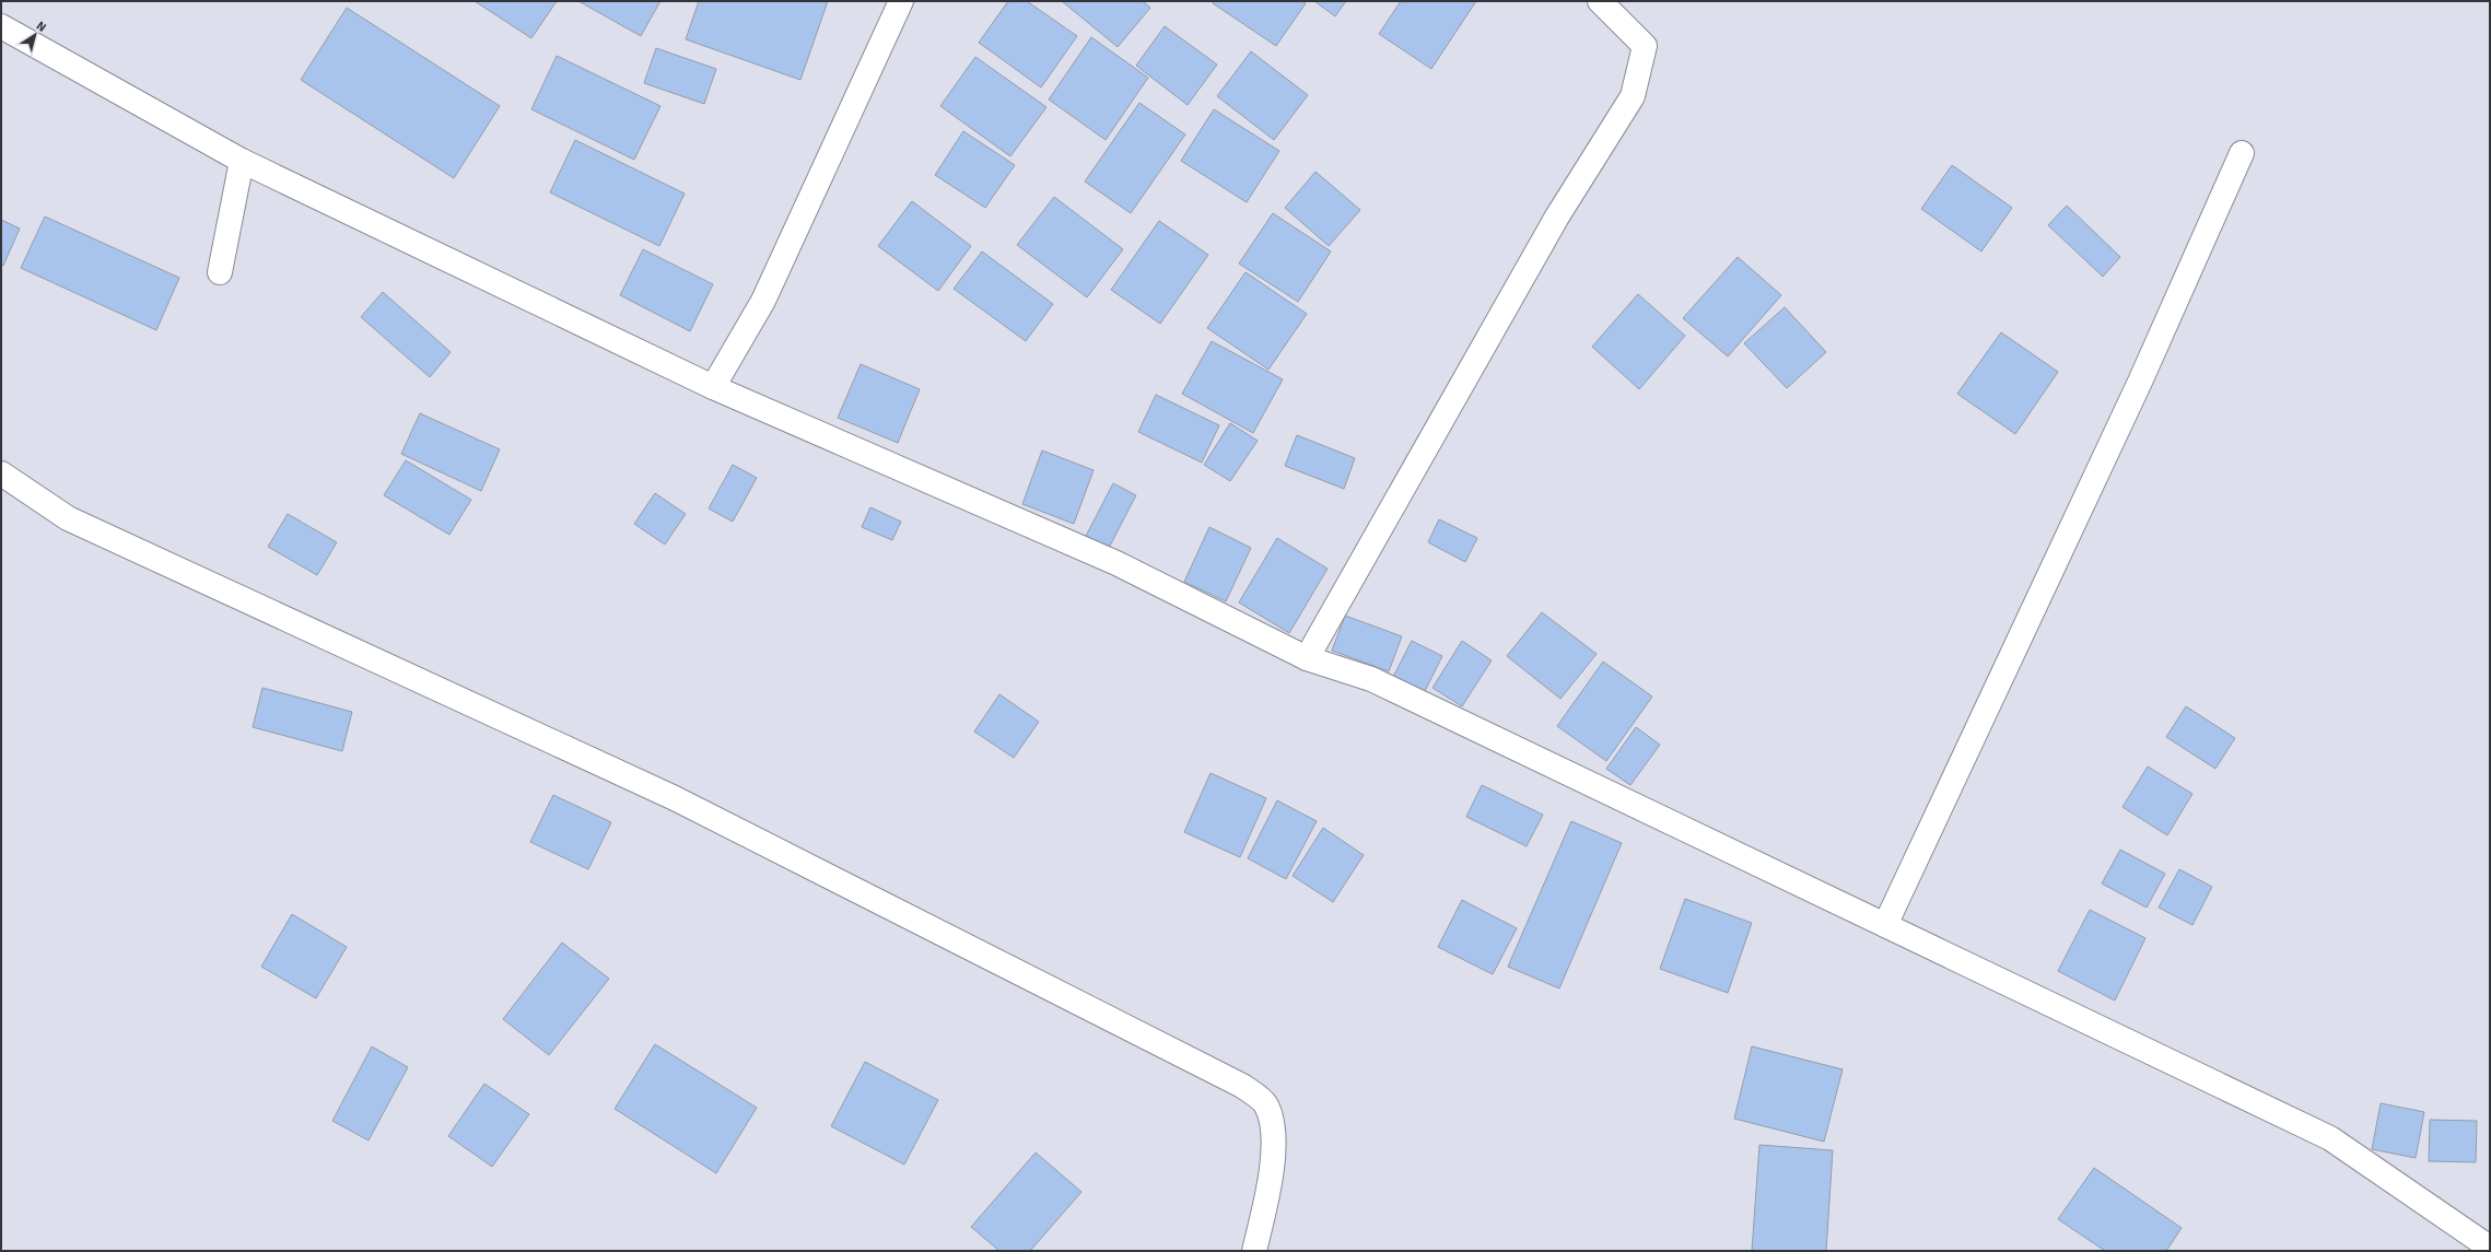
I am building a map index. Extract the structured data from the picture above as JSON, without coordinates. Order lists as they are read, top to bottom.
{
  "north": "top right"
}
